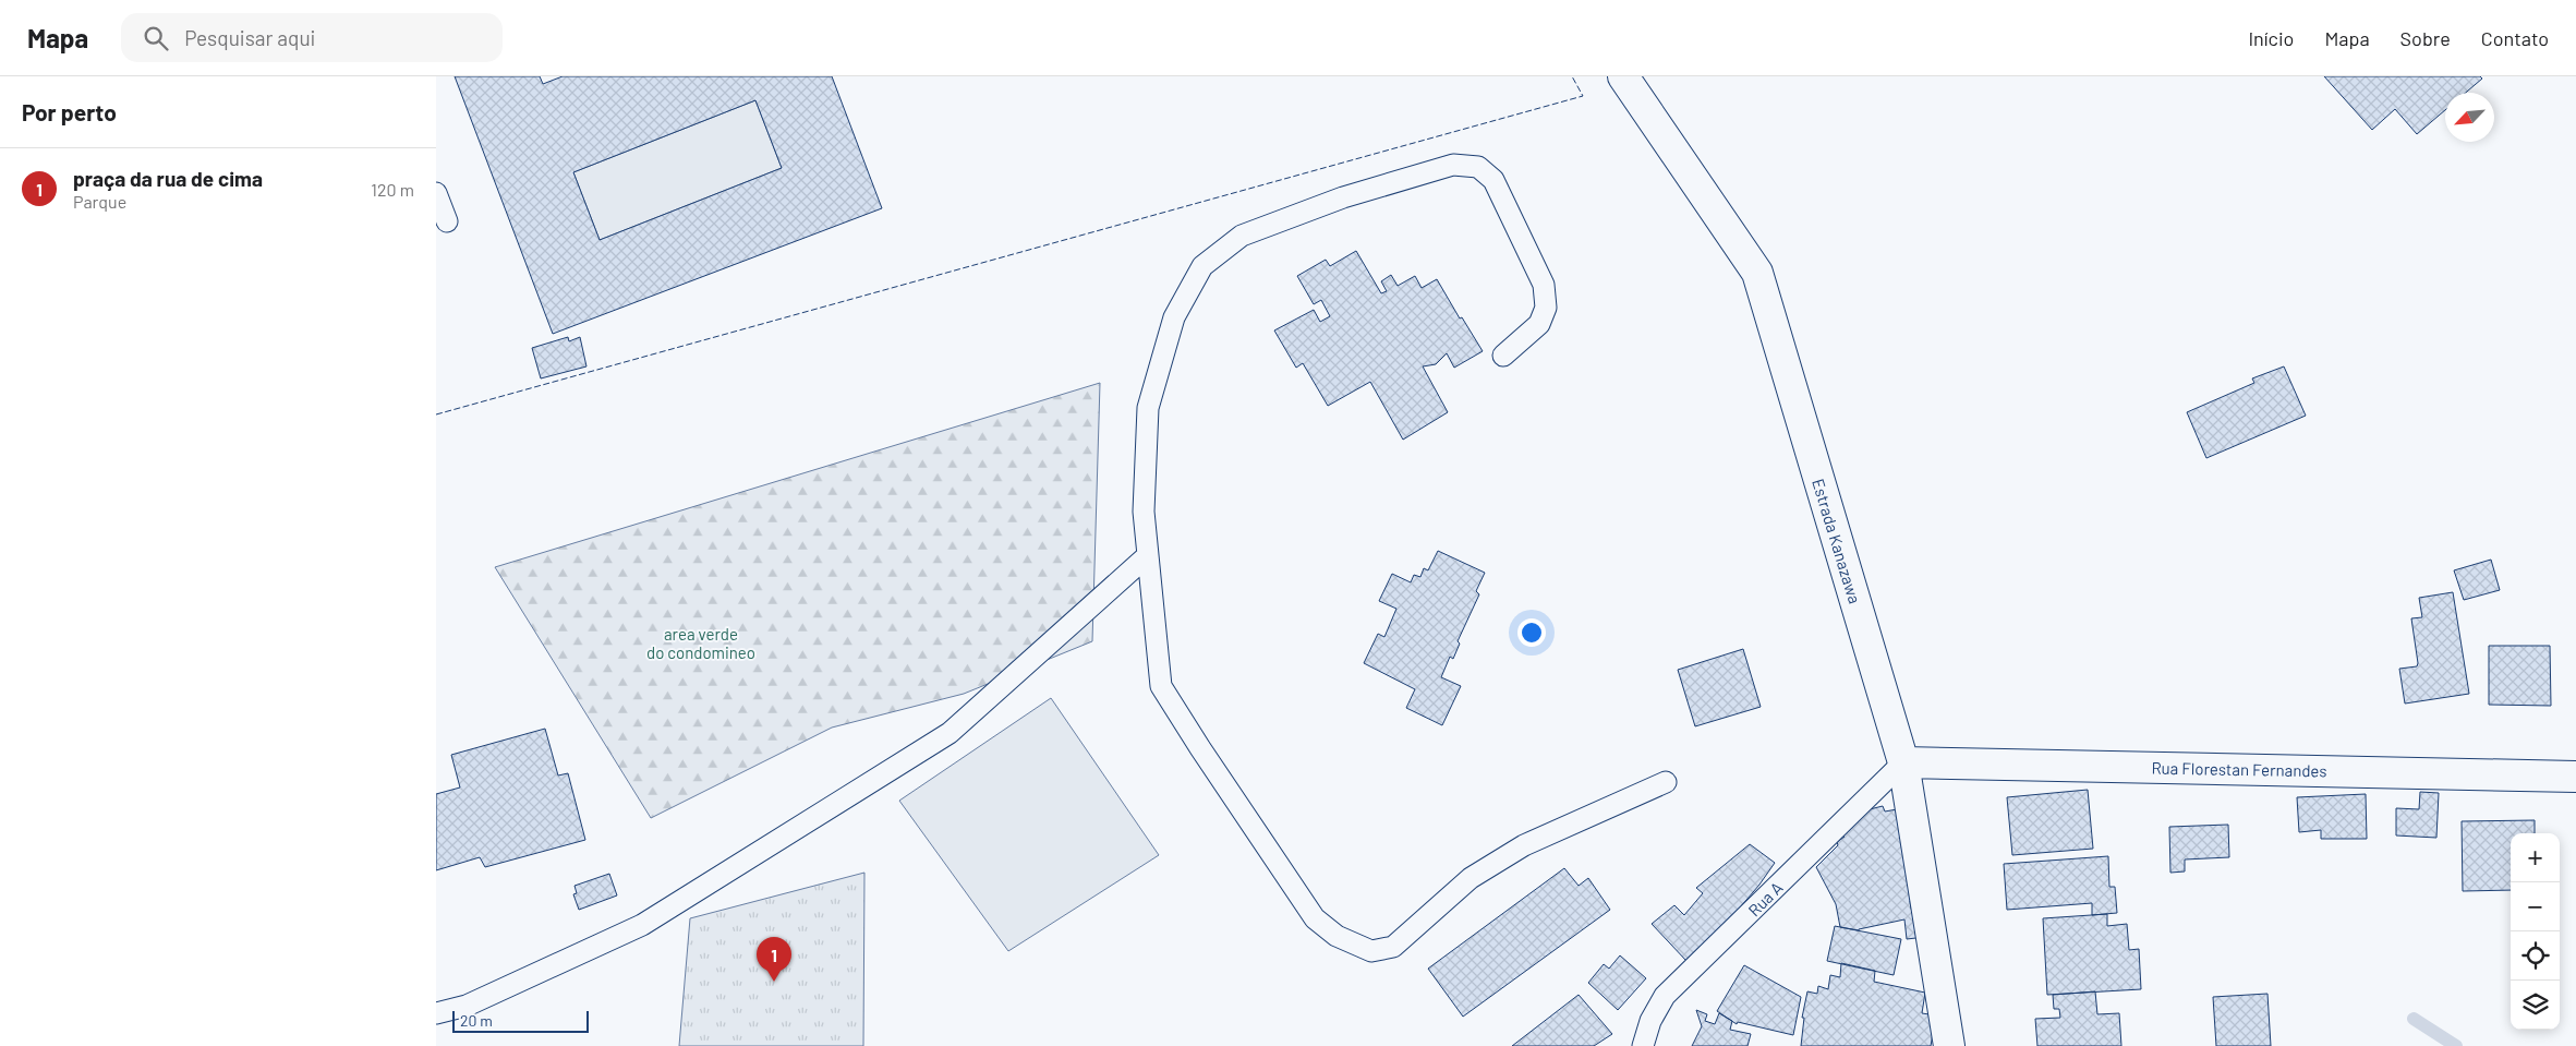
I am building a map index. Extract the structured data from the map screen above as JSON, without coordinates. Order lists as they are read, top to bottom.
{
  "streets": {
    "street": ["Estrada Kanazawa", "Rua Florestan Fernandes"],
    "lane": ["Rua A"]
  },
  "crossings": [
    ["Estrada Kanazawa", "Rua Florestan Fernandes"],
    ["Estrada Kanazawa", "Rua A"],
    ["Rua Florestan Fernandes", "Rua A"]
  ],
  "parks": ["area verde do condomineo"],
  "scale_bar": "20 m",
  "north": "bottom left",
  "page": {
    "header": "Mapa",
    "search": "Pesquisar aqui",
    "nav": [
      "Início",
      "Mapa",
      "Sobre",
      "Contato"
    ],
    "heading": "Por perto",
    "list": [
      {
        "mark": "1",
        "name": "praça da rua de cima",
        "note": "Parque",
        "value": "120 m"
      }
    ],
    "map_buttons": ["+", "−"],
    "pins": "1",
    "scale": "20 m"
  }
}
